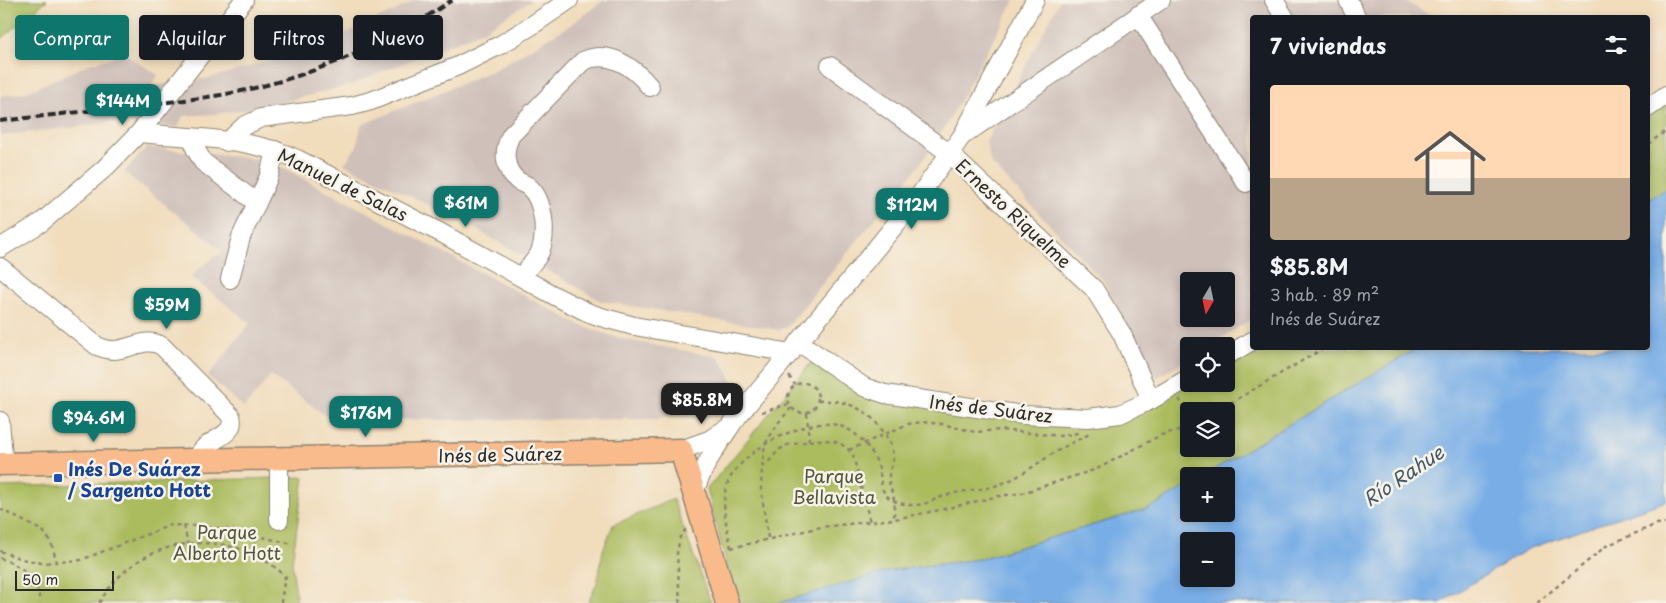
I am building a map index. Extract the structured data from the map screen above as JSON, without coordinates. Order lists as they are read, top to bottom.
{
  "streets": {
    "main road": ["Inés de Suárez"],
    "street": ["Manuel de Salas", "Ernesto Riquelme"]
  },
  "crossings": [
    ["Manuel de Salas", "Inés de Suárez"],
    ["Ernesto Riquelme", "Inés de Suárez"]
  ],
  "water": ["Río Rahue"],
  "parks": ["Parque Bellavista", "Parque Alberto Hott"],
  "places": {
    "transit": ["Inés De Suárez / Sargento Hott"]
  },
  "scale_bar": "50 m",
  "north": "bottom",
  "page": {
    "chip": [
      "Comprar",
      "Alquilar",
      "Filtros",
      "Nuevo"
    ],
    "heading": "7 viviendas",
    "list": [
      {
        "name": "$85.8M",
        "note": "3 hab. · 89 m² · Inés de Suárez"
      }
    ],
    "price": [
      "$144M",
      "$61M",
      "$112M",
      "$59M",
      "$85.8M",
      "$176M",
      "$94.6M"
    ],
    "map_buttons": ["+", "−"],
    "scale": "50 m"
  }
}
